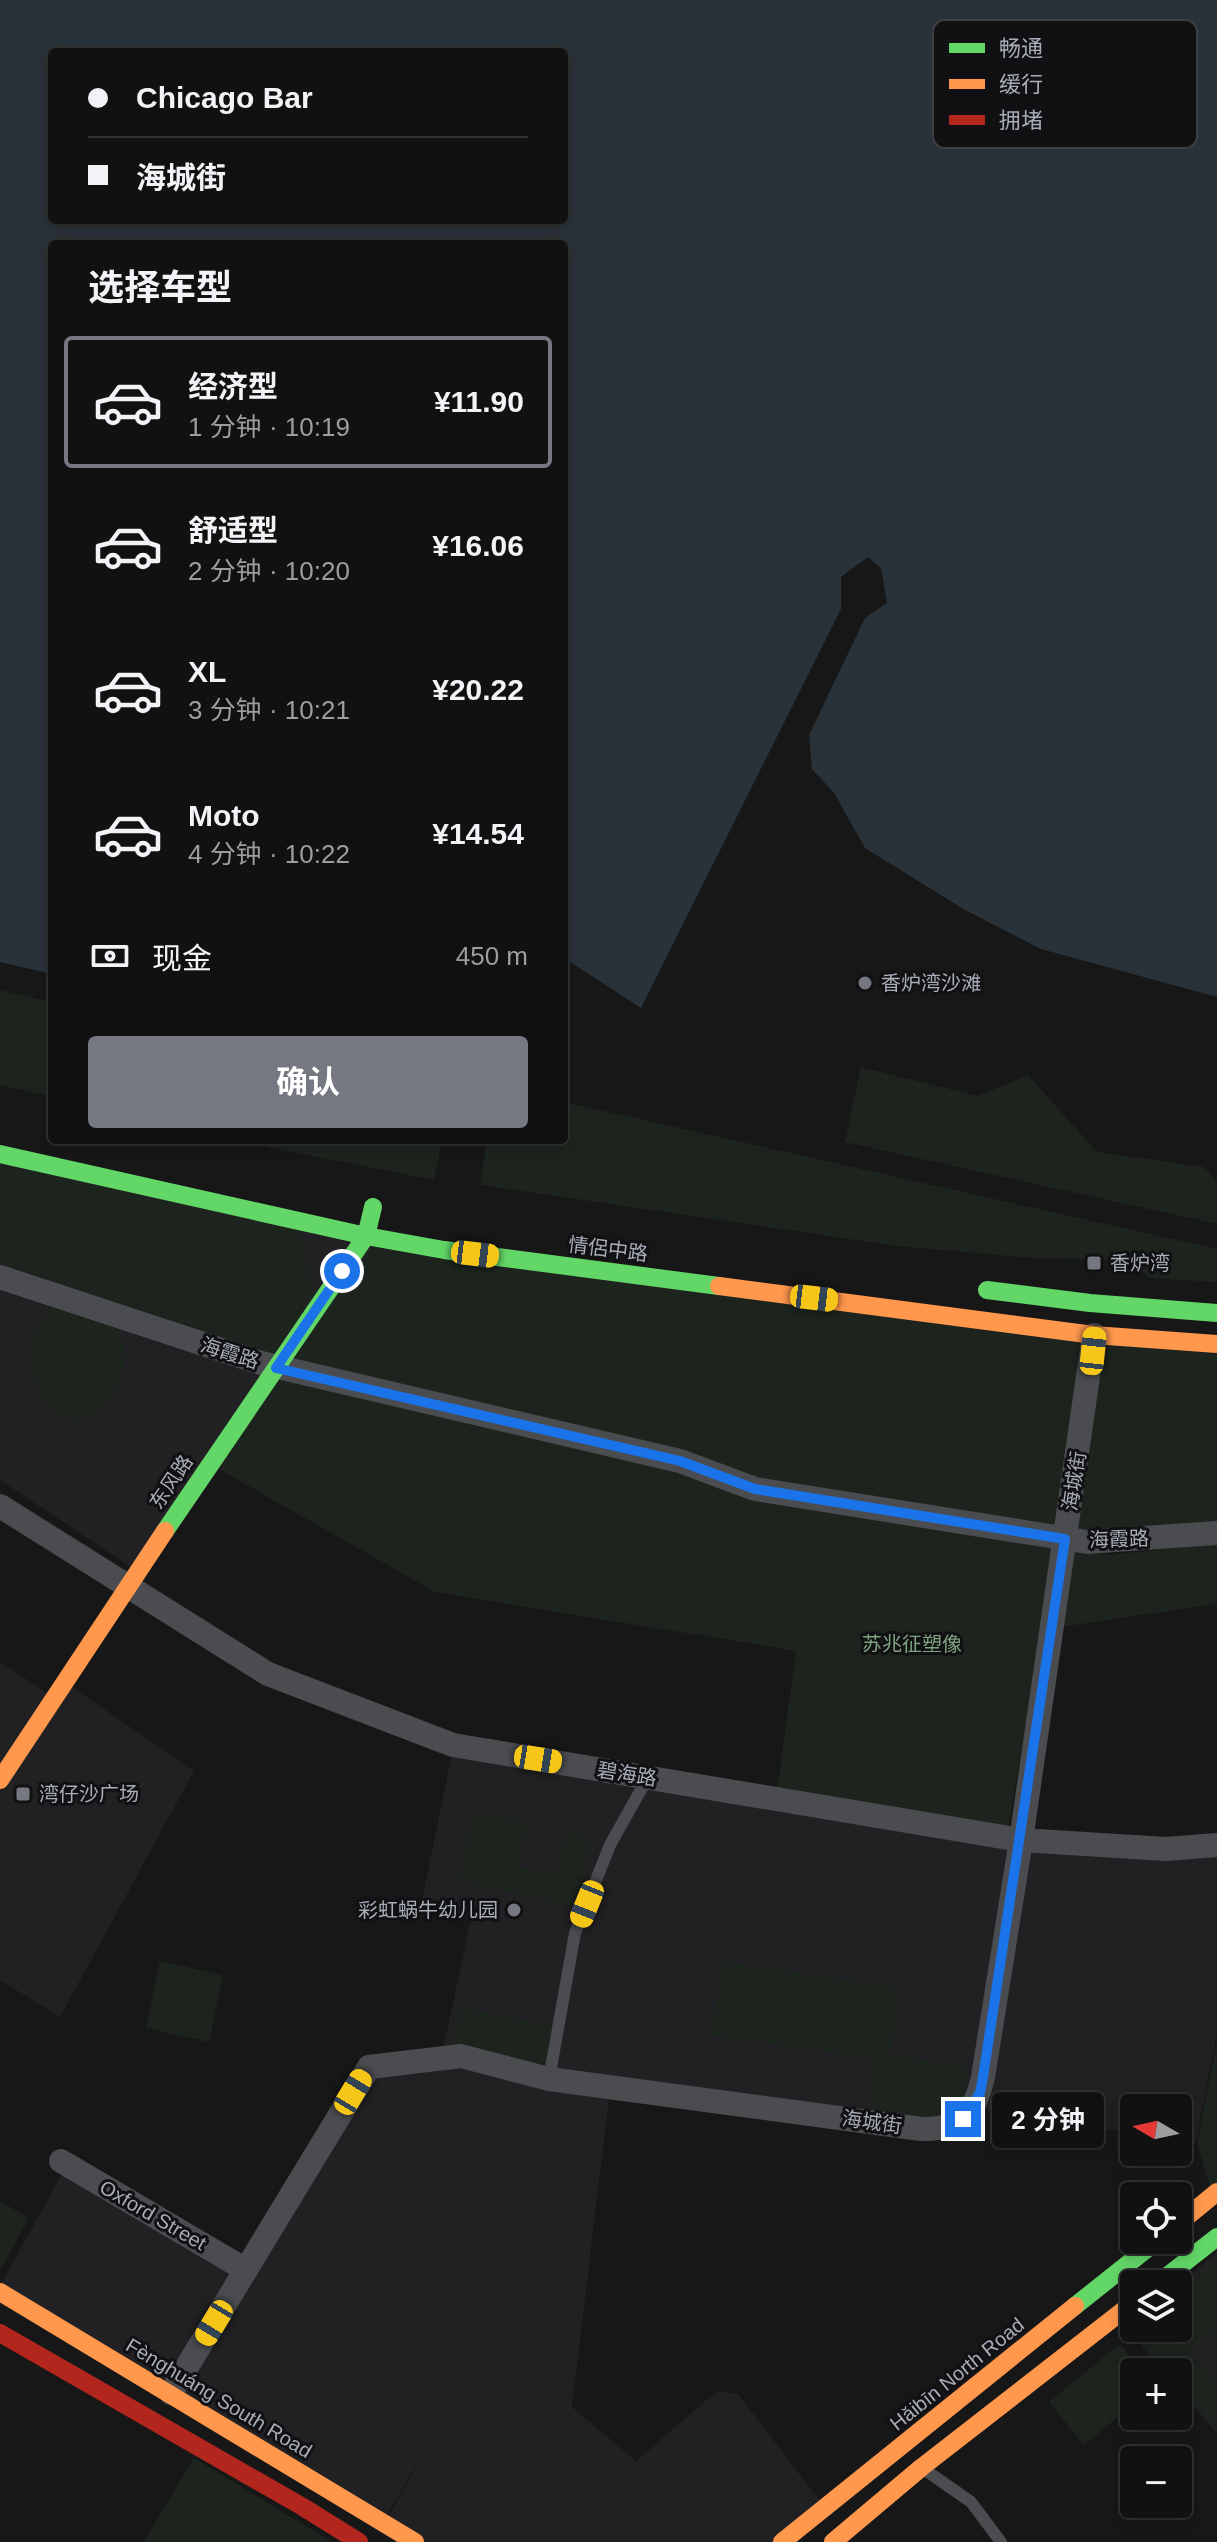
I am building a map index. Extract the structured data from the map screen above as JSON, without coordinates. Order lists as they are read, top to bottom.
{
  "streets": {
    "main road": [
      "情侶中路",
      "东风路",
      "Hǎibīn North Road",
      "Fènghuáng South Road"
    ],
    "street": [
      "海霞路",
      "海城街",
      "碧海路",
      "Oxford Street"
    ]
  },
  "crossings": [
    ["情侶中路", "海城街"],
    ["情侶中路", "东风路"],
    ["海霞路", "海城街"],
    ["海霞路", "东风路"],
    ["海城街", "碧海路"],
    ["海城街", "Oxford Street"],
    ["海城街", "Fènghuáng South Road"],
    ["东风路", "碧海路"]
  ],
  "parks": ["苏兆征塑像"],
  "places": {
    "other": ["香炉湾沙滩", "彩虹蜗牛幼儿园"],
    "transit": ["香炉湾", "湾仔沙广场"]
  },
  "legend": ["畅通", "缓行", "拥堵"],
  "north": "left",
  "page": {
    "banner": ["Chicago Bar", "海城街"],
    "heading": "选择车型",
    "list": [
      {
        "name": "经济型",
        "note": "1 分钟 · 10:19",
        "value": "¥11.90"
      },
      {
        "name": "舒适型",
        "note": "2 分钟 · 10:20",
        "value": "¥16.06"
      },
      {
        "name": "XL",
        "note": "3 分钟 · 10:21",
        "value": "¥20.22"
      },
      {
        "name": "Moto",
        "note": "4 分钟 · 10:22",
        "value": "¥14.54"
      }
    ],
    "pay": ["现金", "450 m"],
    "buttons": "确认",
    "bubble": "2 分钟",
    "map_buttons": ["+", "−"]
  }
}
